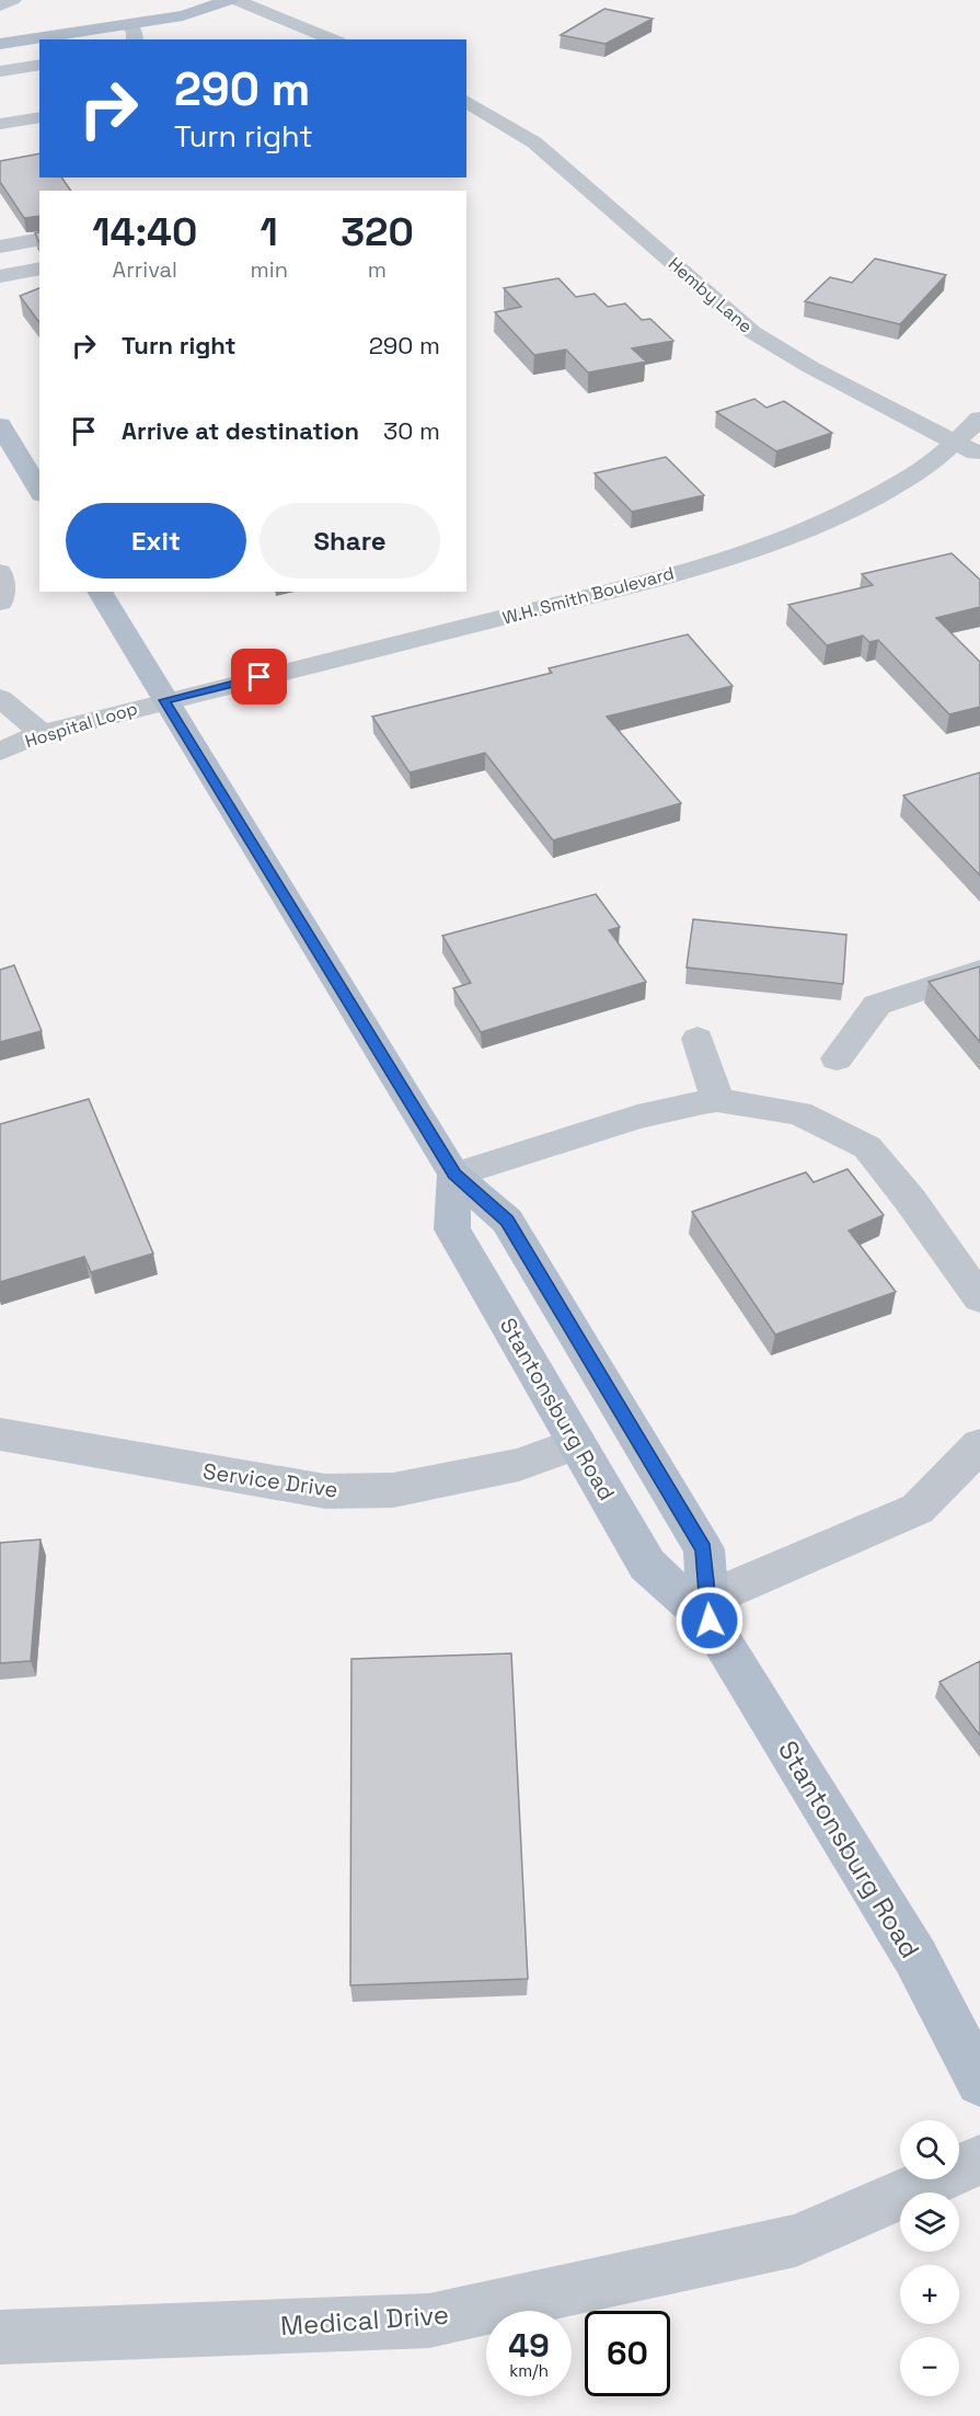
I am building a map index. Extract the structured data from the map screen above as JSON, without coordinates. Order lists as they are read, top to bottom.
{
  "streets": {
    "main road": ["Stantonsburg Road"],
    "street": [
      "Hemby Lane",
      "W.H. Smith Boulevard",
      "Hospital Loop",
      "Service Drive",
      "Medical Drive"
    ]
  },
  "crossings": [
    ["Hemby Lane", "W.H. Smith Boulevard"],
    ["W.H. Smith Boulevard", "Hospital Loop"],
    ["W.H. Smith Boulevard", "Stantonsburg Road"],
    ["Hospital Loop", "Stantonsburg Road"],
    ["Stantonsburg Road", "Service Drive"]
  ],
  "page": {
    "turn": ["290 m", "Turn right"],
    "eta": [
      "14:40",
      "Arrival",
      "1",
      "min",
      "320",
      "m"
    ],
    "list": [
      {
        "name": "Turn right",
        "value": "290 m"
      },
      {
        "name": "Arrive at destination",
        "value": "30 m"
      }
    ],
    "buttons": ["Exit", "Share"],
    "map_buttons": ["+", "−"],
    "speed": "49 km/h",
    "limit": "60"
  }
}
